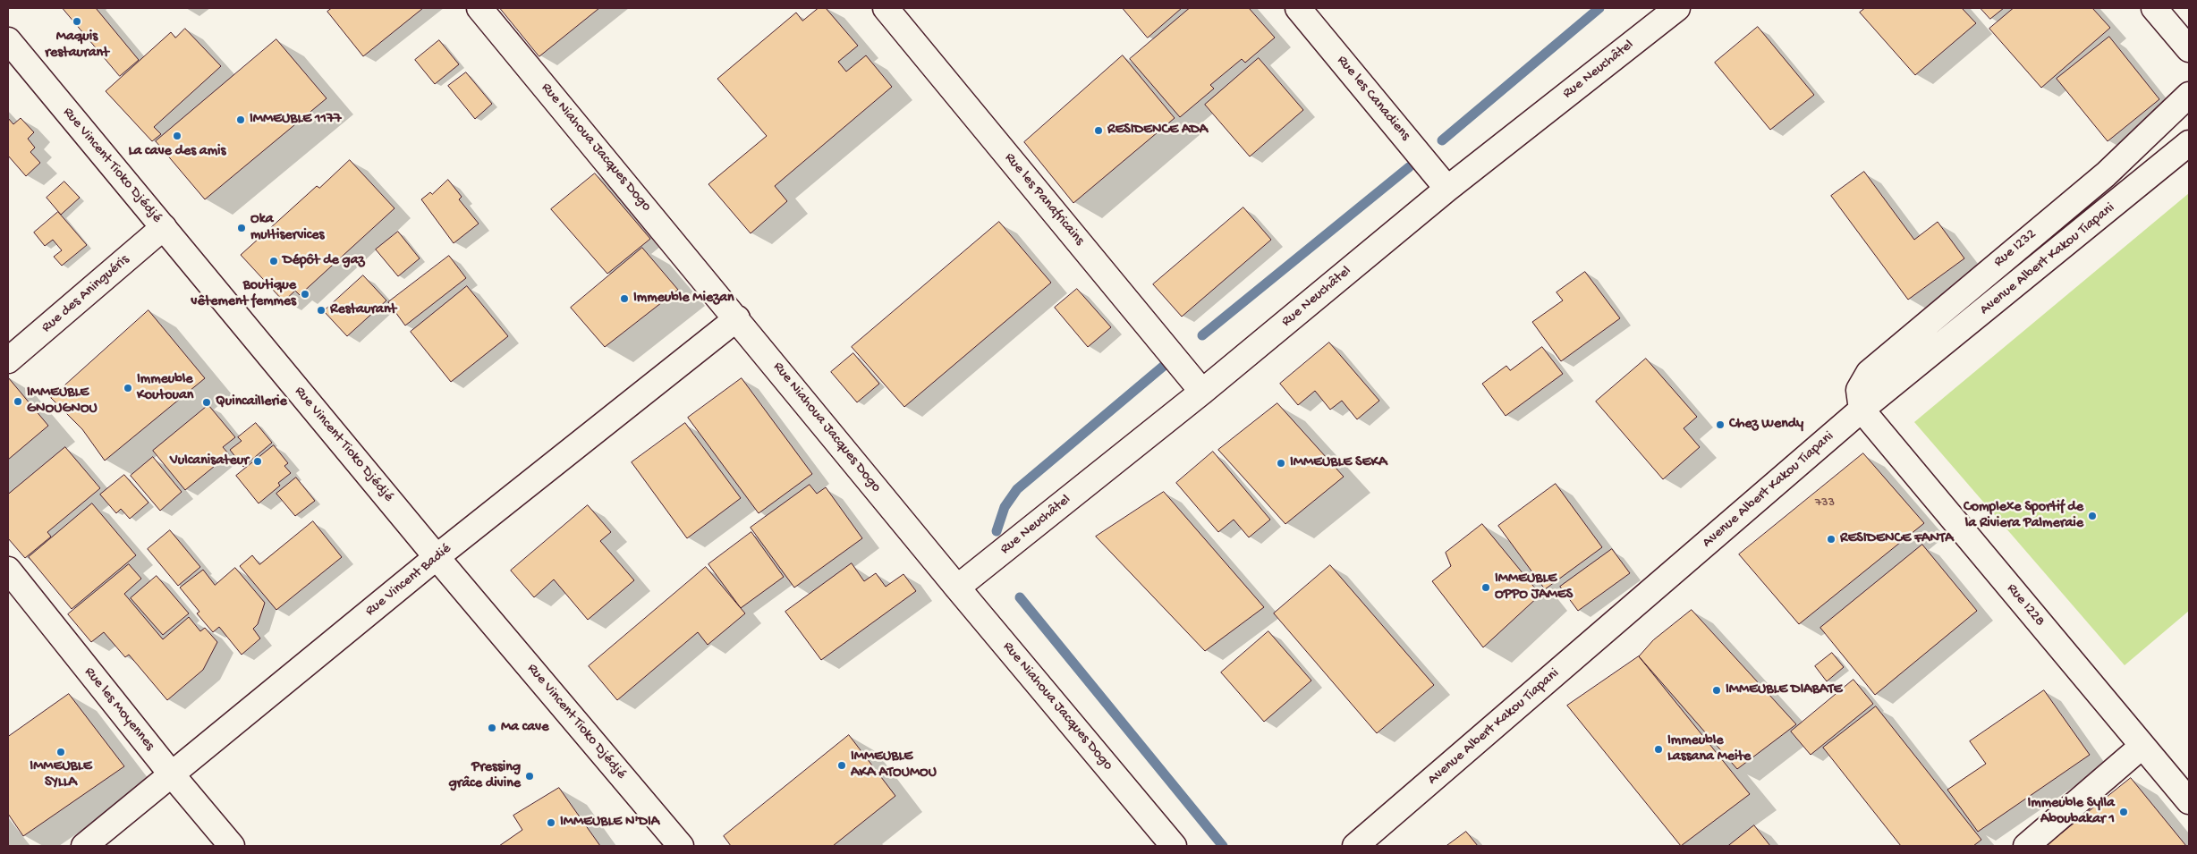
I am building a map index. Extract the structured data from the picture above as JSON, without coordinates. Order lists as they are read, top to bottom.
{
  "streets": {
    "street": [
      "Rue Neuchâtel",
      "Rue les Canadiens",
      "Rue Niahoua Jacques Dogo",
      "Rue Vincent Tioko Djédjé",
      "Rue les Panafricains",
      "Rue I232",
      "Avenue Albert Kakou Tiapani",
      "Rue des Aninguéris",
      "Rue Vincent Badié",
      "Rue I228",
      "Rue les Moyennes"
    ]
  },
  "crossings": [
    ["Rue Neuchâtel", "Rue les Canadiens"],
    ["Rue Neuchâtel", "Rue Niahoua Jacques Dogo"],
    ["Rue Neuchâtel", "Rue les Panafricains"],
    ["Rue Niahoua Jacques Dogo", "Rue Vincent Badié"],
    ["Rue Vincent Tioko Djédjé", "Rue des Aninguéris"],
    ["Rue Vincent Tioko Djédjé", "Rue Vincent Badié"],
    ["Rue I232", "Avenue Albert Kakou Tiapani"],
    ["Rue I232", "Rue I228"],
    ["Avenue Albert Kakou Tiapani", "Rue I228"],
    ["Rue Vincent Badié", "Rue les Moyennes"]
  ],
  "places": [
    "Maquis restaurant",
    "IMMEUBLE 1177",
    "RESIDENCE ADA",
    "La cave des amis",
    "Oka multiservices",
    "Dépôt de gaz",
    "Boutique vêtement femmes",
    "Immeuble Miezan",
    "Restaurant",
    "Immeuble Koutouan",
    "IMMEUBLE GNOUGNOU",
    "Quincaillerie",
    "Chez Wendy",
    "Vulcanisateur",
    "IMMEUBLE SEKA",
    "Complexe Sportif de la Riviera Palmeraie",
    "RESIDENCE FANTA",
    "IMMEUBLE OPPO JAMES",
    "IMMEUBLE DIABATE",
    "Ma cave",
    "Immeuble Lassana Meite",
    "IMMEUBLE SYLLA",
    "IMMEUBLE AKA ATOUMOU",
    "Pressing grâce divine",
    "Immeuble Sylla Aboubakar 1",
    "IMMEUBLE N'DIA"
  ],
  "house_numbers": ["733"]
}
